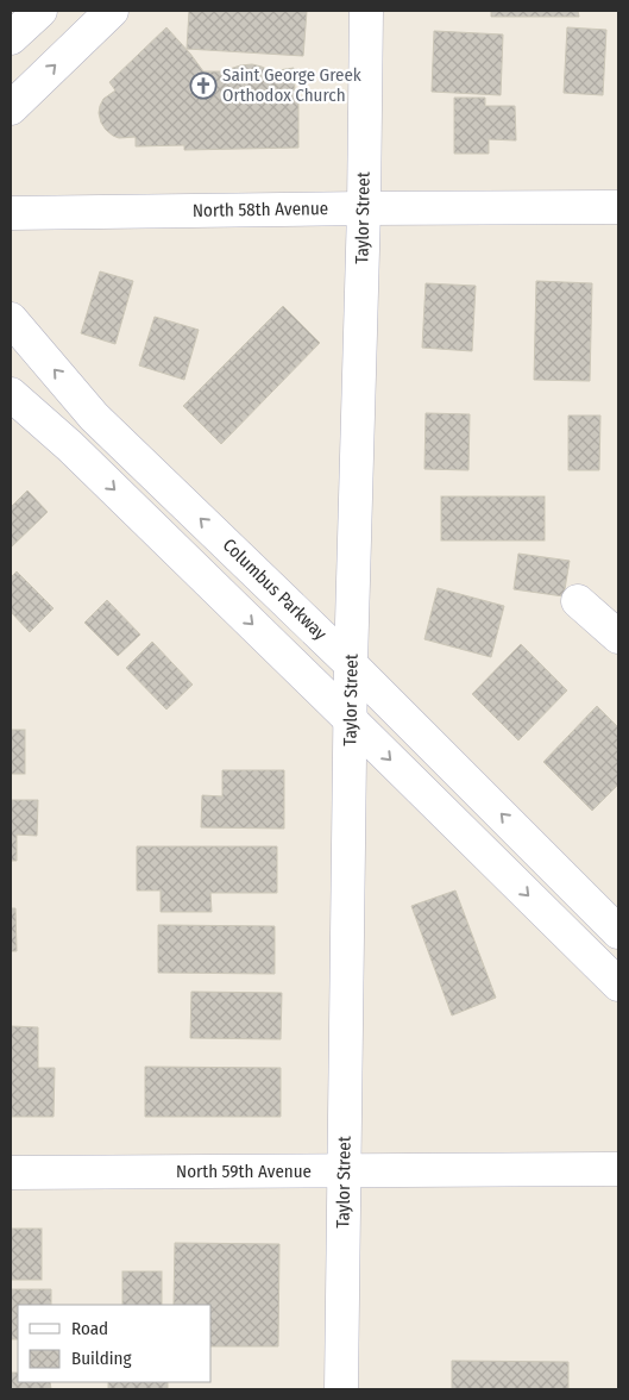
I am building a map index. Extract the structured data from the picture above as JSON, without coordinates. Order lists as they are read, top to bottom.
{
  "streets": {
    "street": [
      "North 58th Avenue",
      "Taylor Street",
      "Columbus Parkway",
      "North 59th Avenue"
    ]
  },
  "crossings": [
    ["North 58th Avenue", "Taylor Street"],
    ["Taylor Street", "Columbus Parkway"],
    ["Taylor Street", "North 59th Avenue"]
  ],
  "places": {
    "church": ["Saint George Greek Orthodox Church"]
  },
  "legend": ["Road", "Building"]
}
